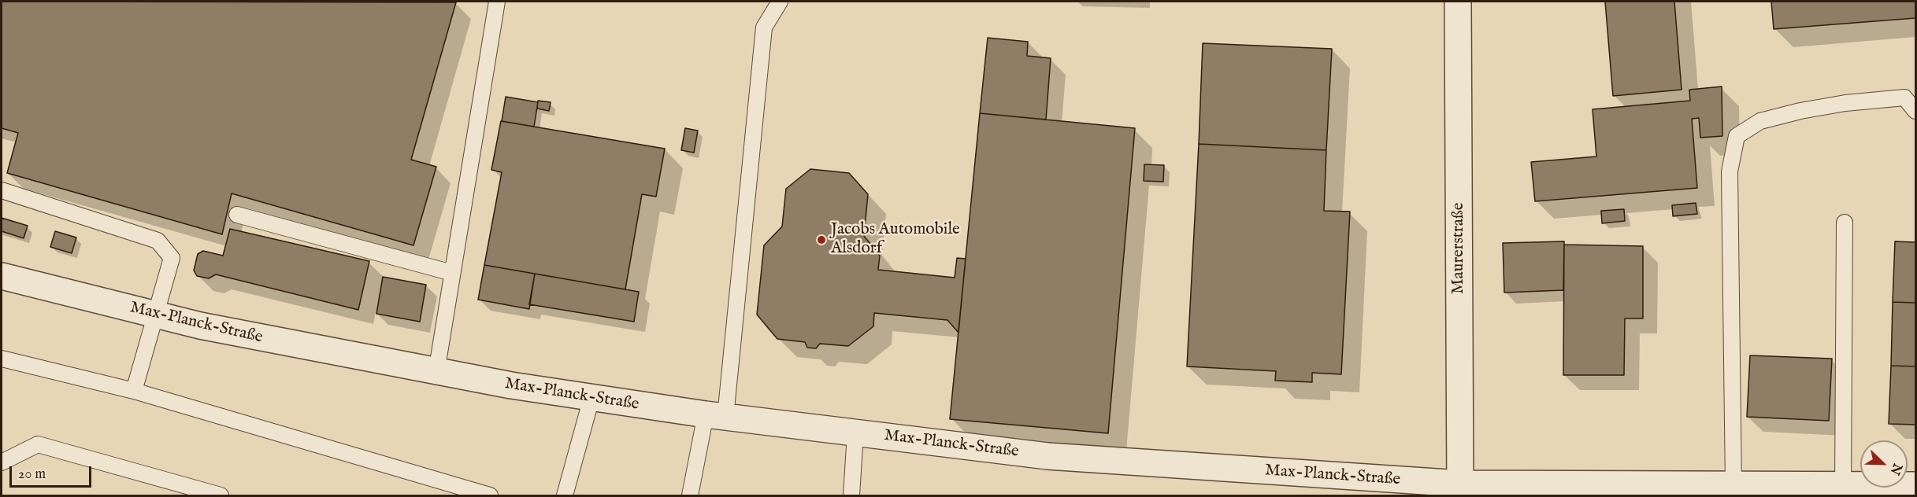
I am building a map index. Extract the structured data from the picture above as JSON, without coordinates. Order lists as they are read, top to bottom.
{
  "streets": {
    "street": ["Maurerstraße", "Max-Planck-Straße"]
  },
  "crossings": [
    ["Maurerstraße", "Max-Planck-Straße"]
  ],
  "places": ["Jacobs Automobile Alsdorf"],
  "scale_bar": "20 m",
  "north": "bottom right"
}
